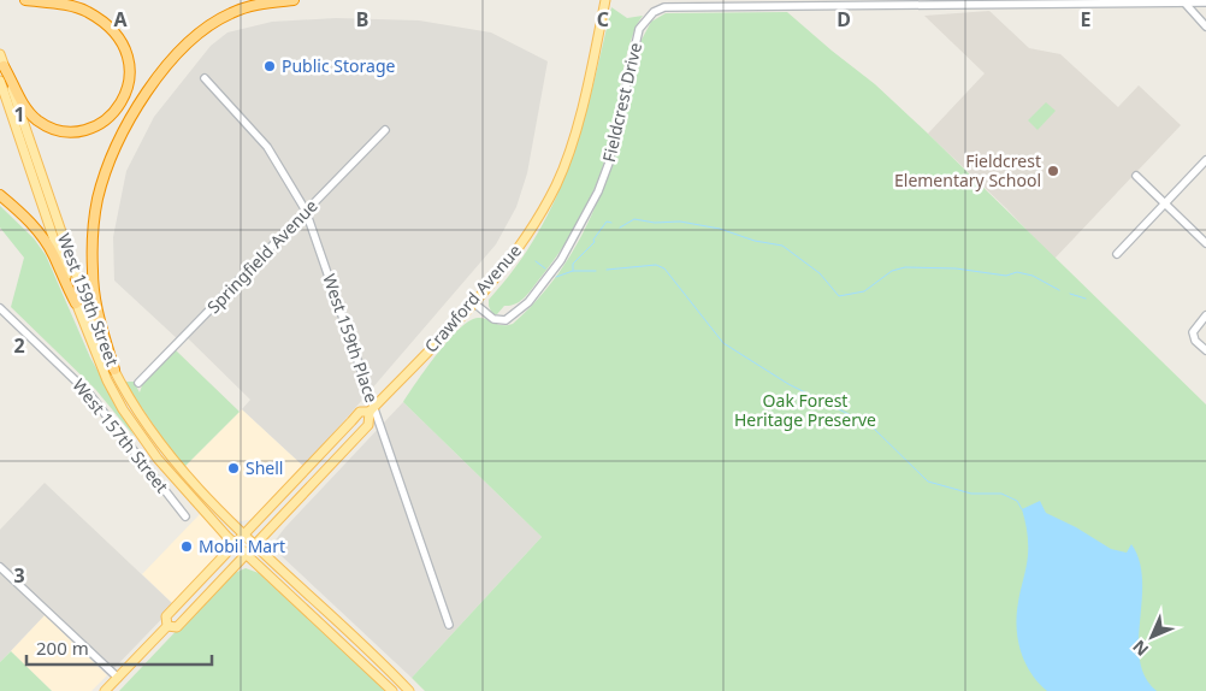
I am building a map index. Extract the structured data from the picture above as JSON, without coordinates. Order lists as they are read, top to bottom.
{
  "streets": {
    "main road": ["Crawford Avenue", "West 159th Street"],
    "street": [
      "Fieldcrest Drive",
      "Springfield Avenue",
      "West 159th Place",
      "West 157th Street"
    ]
  },
  "crossings": [
    ["Fieldcrest Drive", "Crawford Avenue"],
    ["Springfield Avenue", "West 159th Place"],
    ["Crawford Avenue", "West 159th Street"],
    ["Crawford Avenue", "West 159th Place"]
  ],
  "parks": ["Oak Forest Heritage Preserve"],
  "places": [
    "Public Storage",
    "Fieldcrest Elementary School",
    "Shell",
    "Mobil Mart"
  ],
  "scale_bar": "200 m",
  "north": "bottom left",
  "grid": {
    "columns": [
      "A",
      "B",
      "C",
      "D",
      "E"
    ],
    "rows": ["1", "2", "3"]
  }
}
